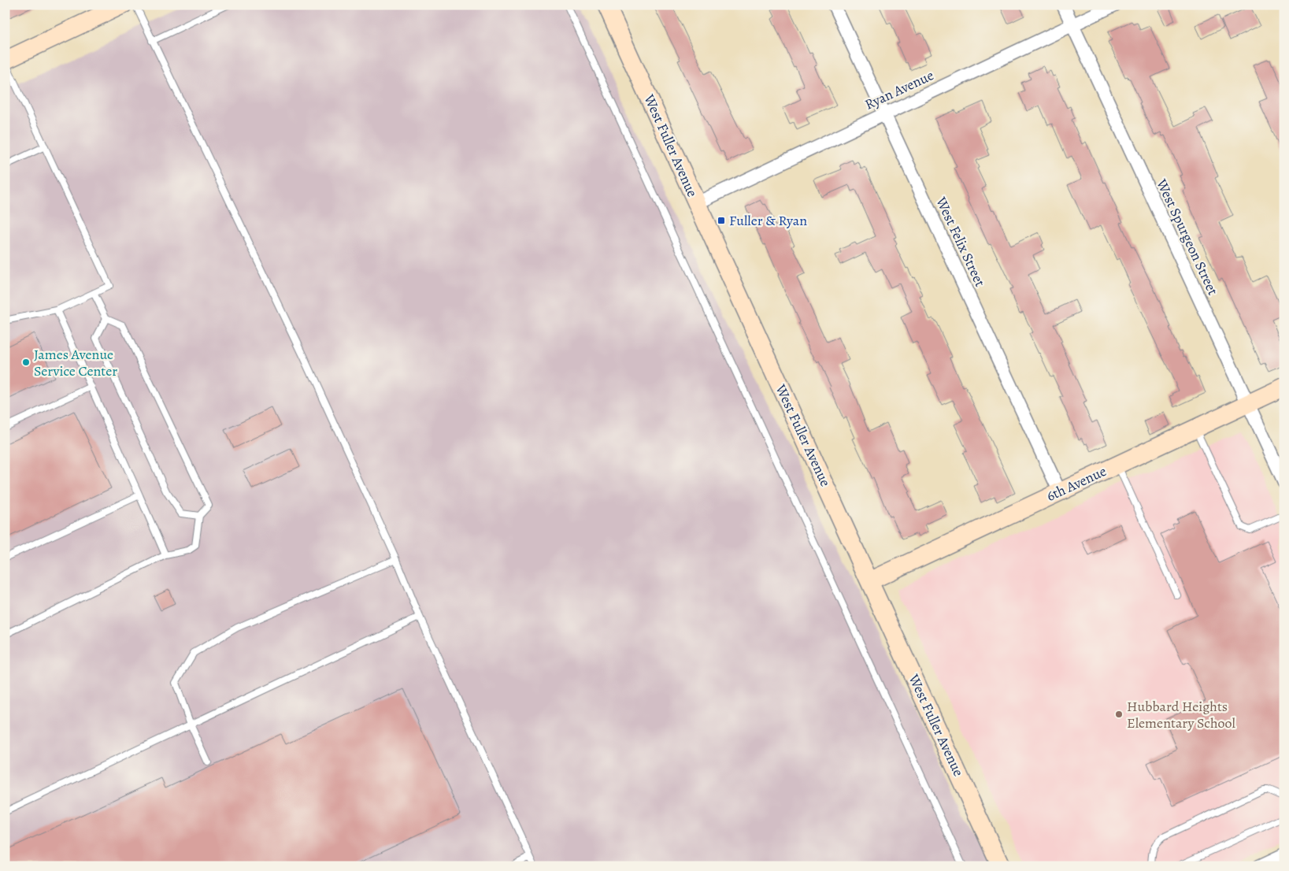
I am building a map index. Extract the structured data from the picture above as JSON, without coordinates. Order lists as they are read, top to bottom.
{
  "streets": {
    "street": [
      "Ryan Avenue",
      "West Fuller Avenue",
      "West Spurgeon Street",
      "West Felix Street",
      "6th Avenue"
    ]
  },
  "crossings": [
    ["Ryan Avenue", "West Fuller Avenue"],
    ["Ryan Avenue", "West Spurgeon Street"],
    ["Ryan Avenue", "West Felix Street"],
    ["West Fuller Avenue", "6th Avenue"],
    ["West Spurgeon Street", "6th Avenue"],
    ["West Felix Street", "6th Avenue"]
  ],
  "places": {
    "transit": ["Fuller & Ryan"],
    "other": ["James Avenue Service Center", "Hubbard Heights Elementary School"]
  }
}
